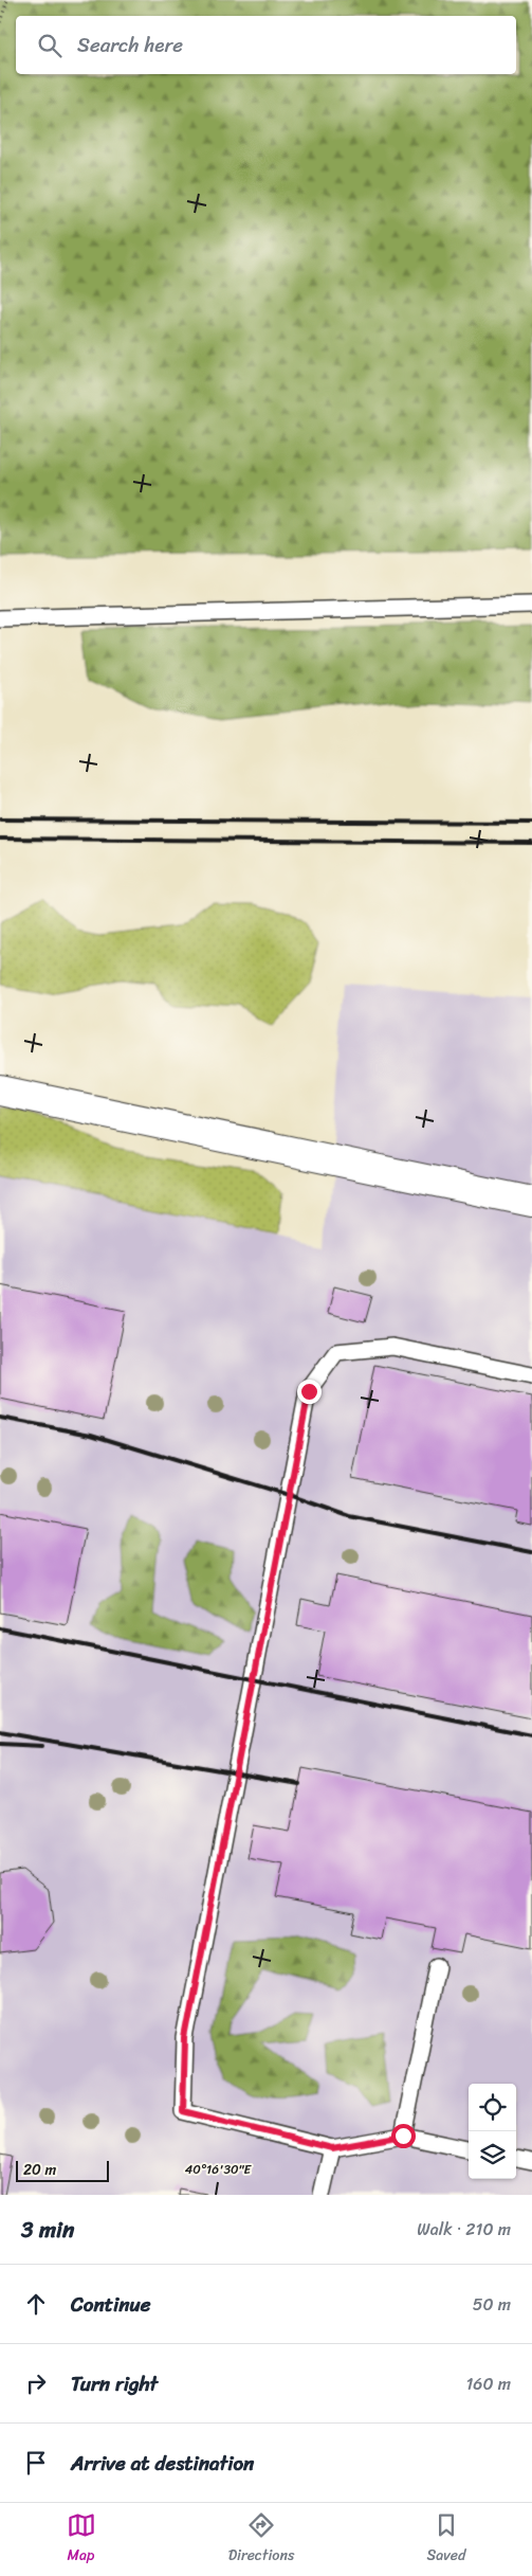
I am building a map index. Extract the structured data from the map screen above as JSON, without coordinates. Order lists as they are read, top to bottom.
{
  "scale_bar": "20 m",
  "page": {
    "search": "Search here",
    "scale": "20 m",
    "heading": ["3 min", "Walk · 210 m"],
    "list": [
      ["Continue", "50 m"],
      ["Turn right", "160 m"],
      "Arrive at destination"
    ],
    "nav": ["Map", "Directions", "Saved"]
  },
  "coordinates": ["40°16'30\"E"]
}
